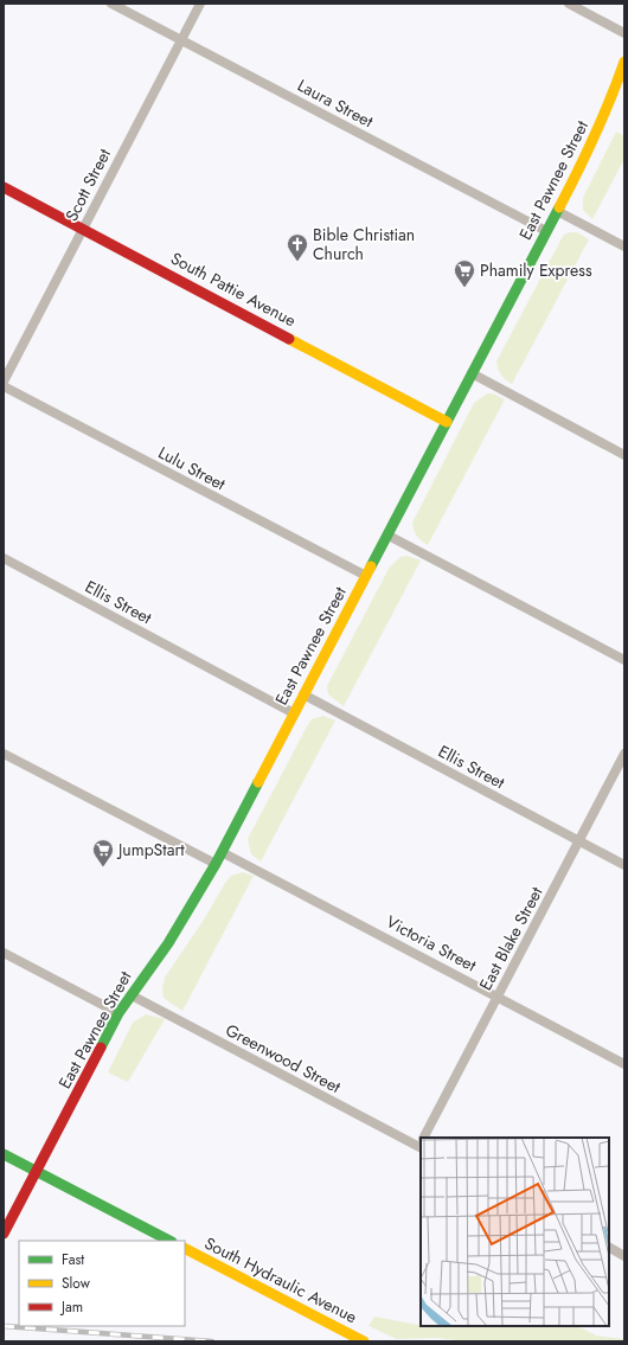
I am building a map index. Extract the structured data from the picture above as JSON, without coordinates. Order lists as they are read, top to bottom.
{
  "streets": {
    "main road": ["East Pawnee Street", "South Pattie Avenue", "South Hydraulic Avenue"],
    "street": [
      "Laura Street",
      "Scott Street",
      "Lulu Street",
      "Ellis Street",
      "East Blake Street",
      "Victoria Street",
      "Greenwood Street"
    ]
  },
  "crossings": [
    ["Laura Street", "East Pawnee Street"],
    ["Laura Street", "Scott Street"],
    ["East Pawnee Street", "South Pattie Avenue"],
    ["East Pawnee Street", "Lulu Street"],
    ["East Pawnee Street", "Ellis Street"],
    ["East Pawnee Street", "Victoria Street"],
    ["East Pawnee Street", "Greenwood Street"],
    ["Scott Street", "South Pattie Avenue"],
    ["Ellis Street", "East Blake Street"],
    ["East Blake Street", "Victoria Street"]
  ],
  "places": {
    "church": ["Bible Christian Church"],
    "supermarket": ["Phamily Express", "JumpStart"]
  },
  "legend": ["Fast", "Slow", "Jam"]
}
